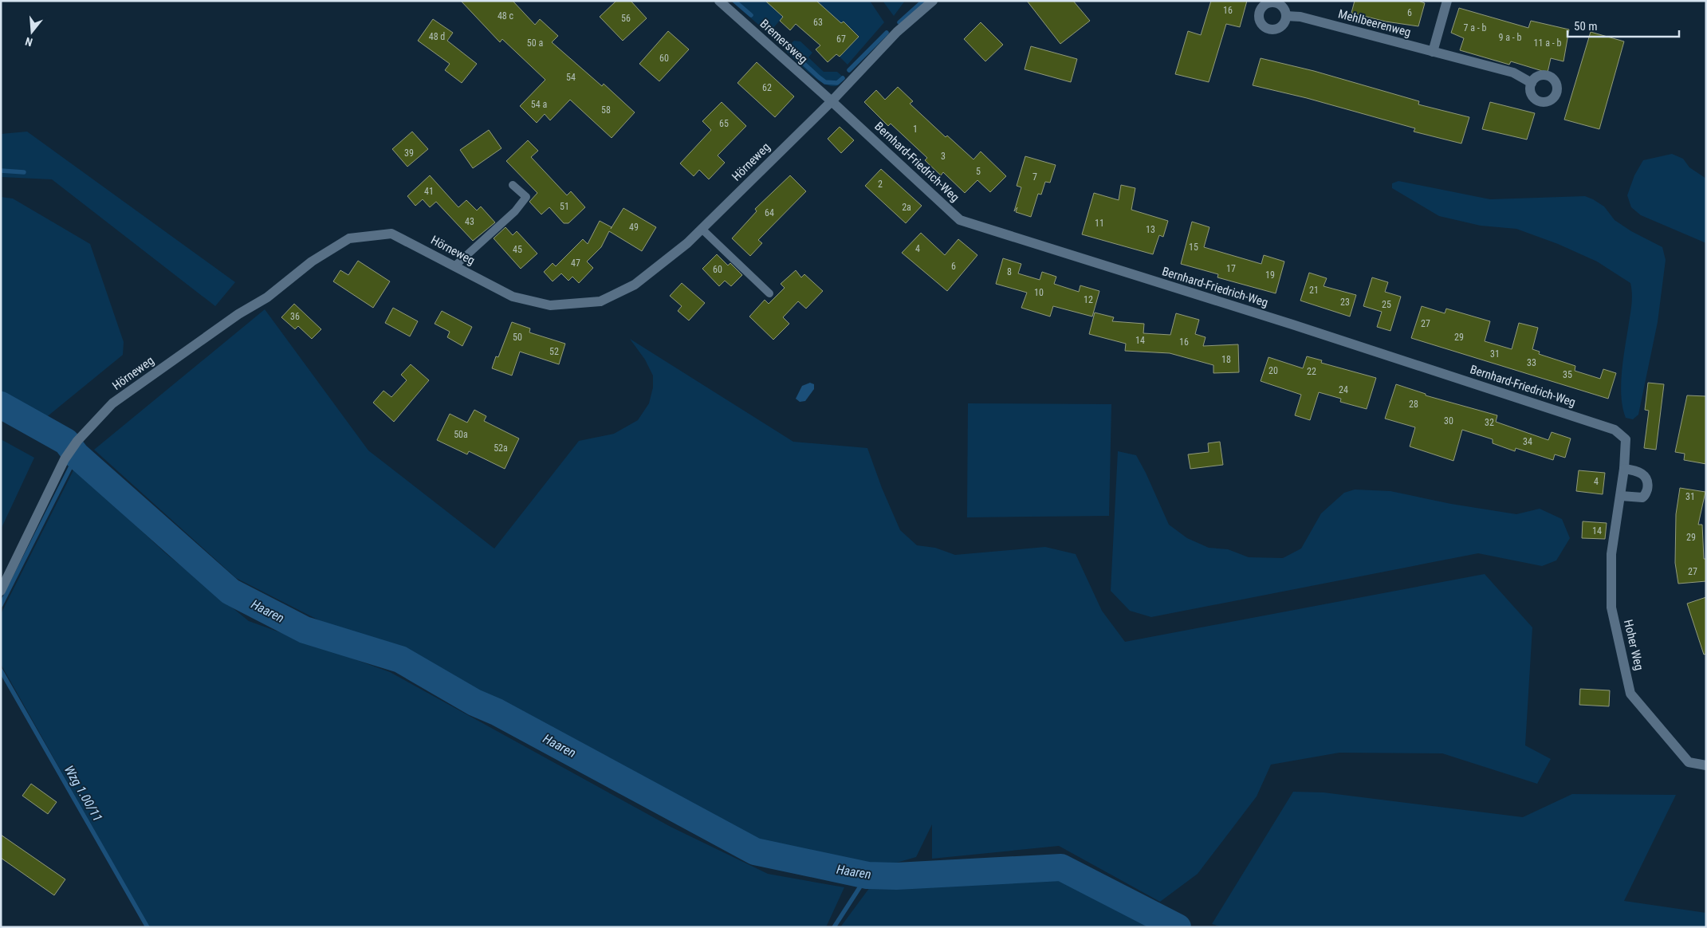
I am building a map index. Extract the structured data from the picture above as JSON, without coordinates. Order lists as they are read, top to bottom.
{
  "streets": {
    "street": [
      "Mehlbeerenweg",
      "Bremersweg",
      "Hörneweg",
      "Bernhard-Friedrich-Weg",
      "Hoher Weg"
    ]
  },
  "crossings": [
    ["Bremersweg", "Hörneweg"],
    ["Bremersweg", "Bernhard-Friedrich-Weg"],
    ["Hörneweg", "Bernhard-Friedrich-Weg"],
    ["Bernhard-Friedrich-Weg", "Hoher Weg"]
  ],
  "water": ["Haaren", "Wzg 1.00/11"],
  "house_numbers": [
    "16",
    "6",
    "48 c",
    "56",
    "63",
    "7 a - b",
    "48 d",
    "9 a - b",
    "67",
    "50 a",
    "11 a - b",
    "60",
    "54",
    "62",
    "54 a",
    "58",
    "65",
    "1",
    "39",
    "3",
    "5",
    "7",
    "2",
    "41",
    "51",
    "2a",
    "64",
    "43",
    "11",
    "49",
    "13",
    "15",
    "4",
    "45",
    "47",
    "6",
    "17",
    "60",
    "8",
    "19",
    "21",
    "10",
    "12",
    "23",
    "25",
    "36",
    "27",
    "50",
    "29",
    "14",
    "16",
    "52",
    "31",
    "18",
    "33",
    "20",
    "22",
    "35",
    "24",
    "28",
    "30",
    "32",
    "50a",
    "34",
    "52a",
    "4",
    "31",
    "14",
    "29",
    "27"
  ],
  "scale_bar": "50 m",
  "north": "bottom"
}
